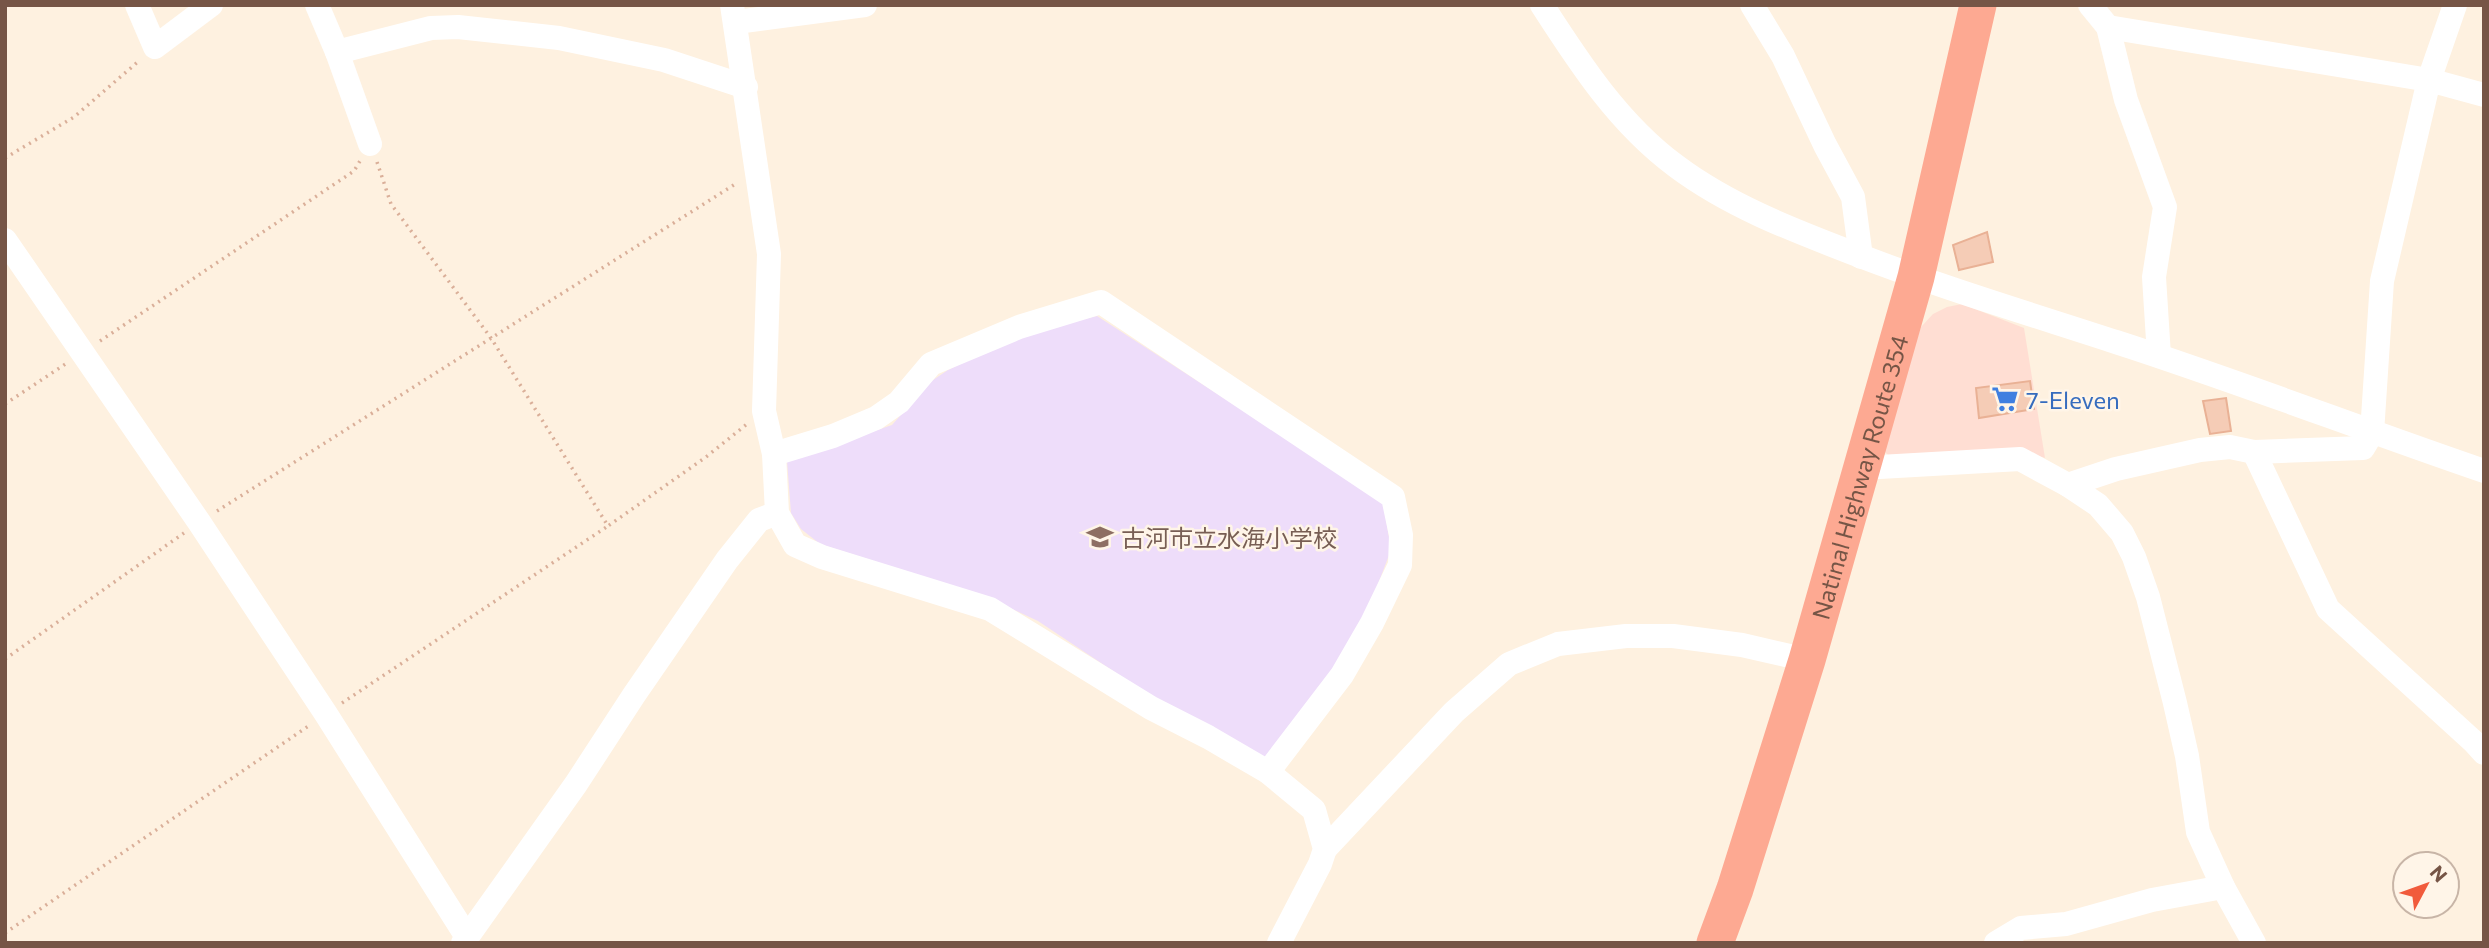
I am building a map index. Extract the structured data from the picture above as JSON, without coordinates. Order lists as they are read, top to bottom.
{
  "streets": {
    "highway": ["Natinal Highway Route 354"]
  },
  "places": {
    "supermarket": ["7-Eleven"],
    "school or university": ["古河市立水海小学校"]
  },
  "north": "top right"
}
